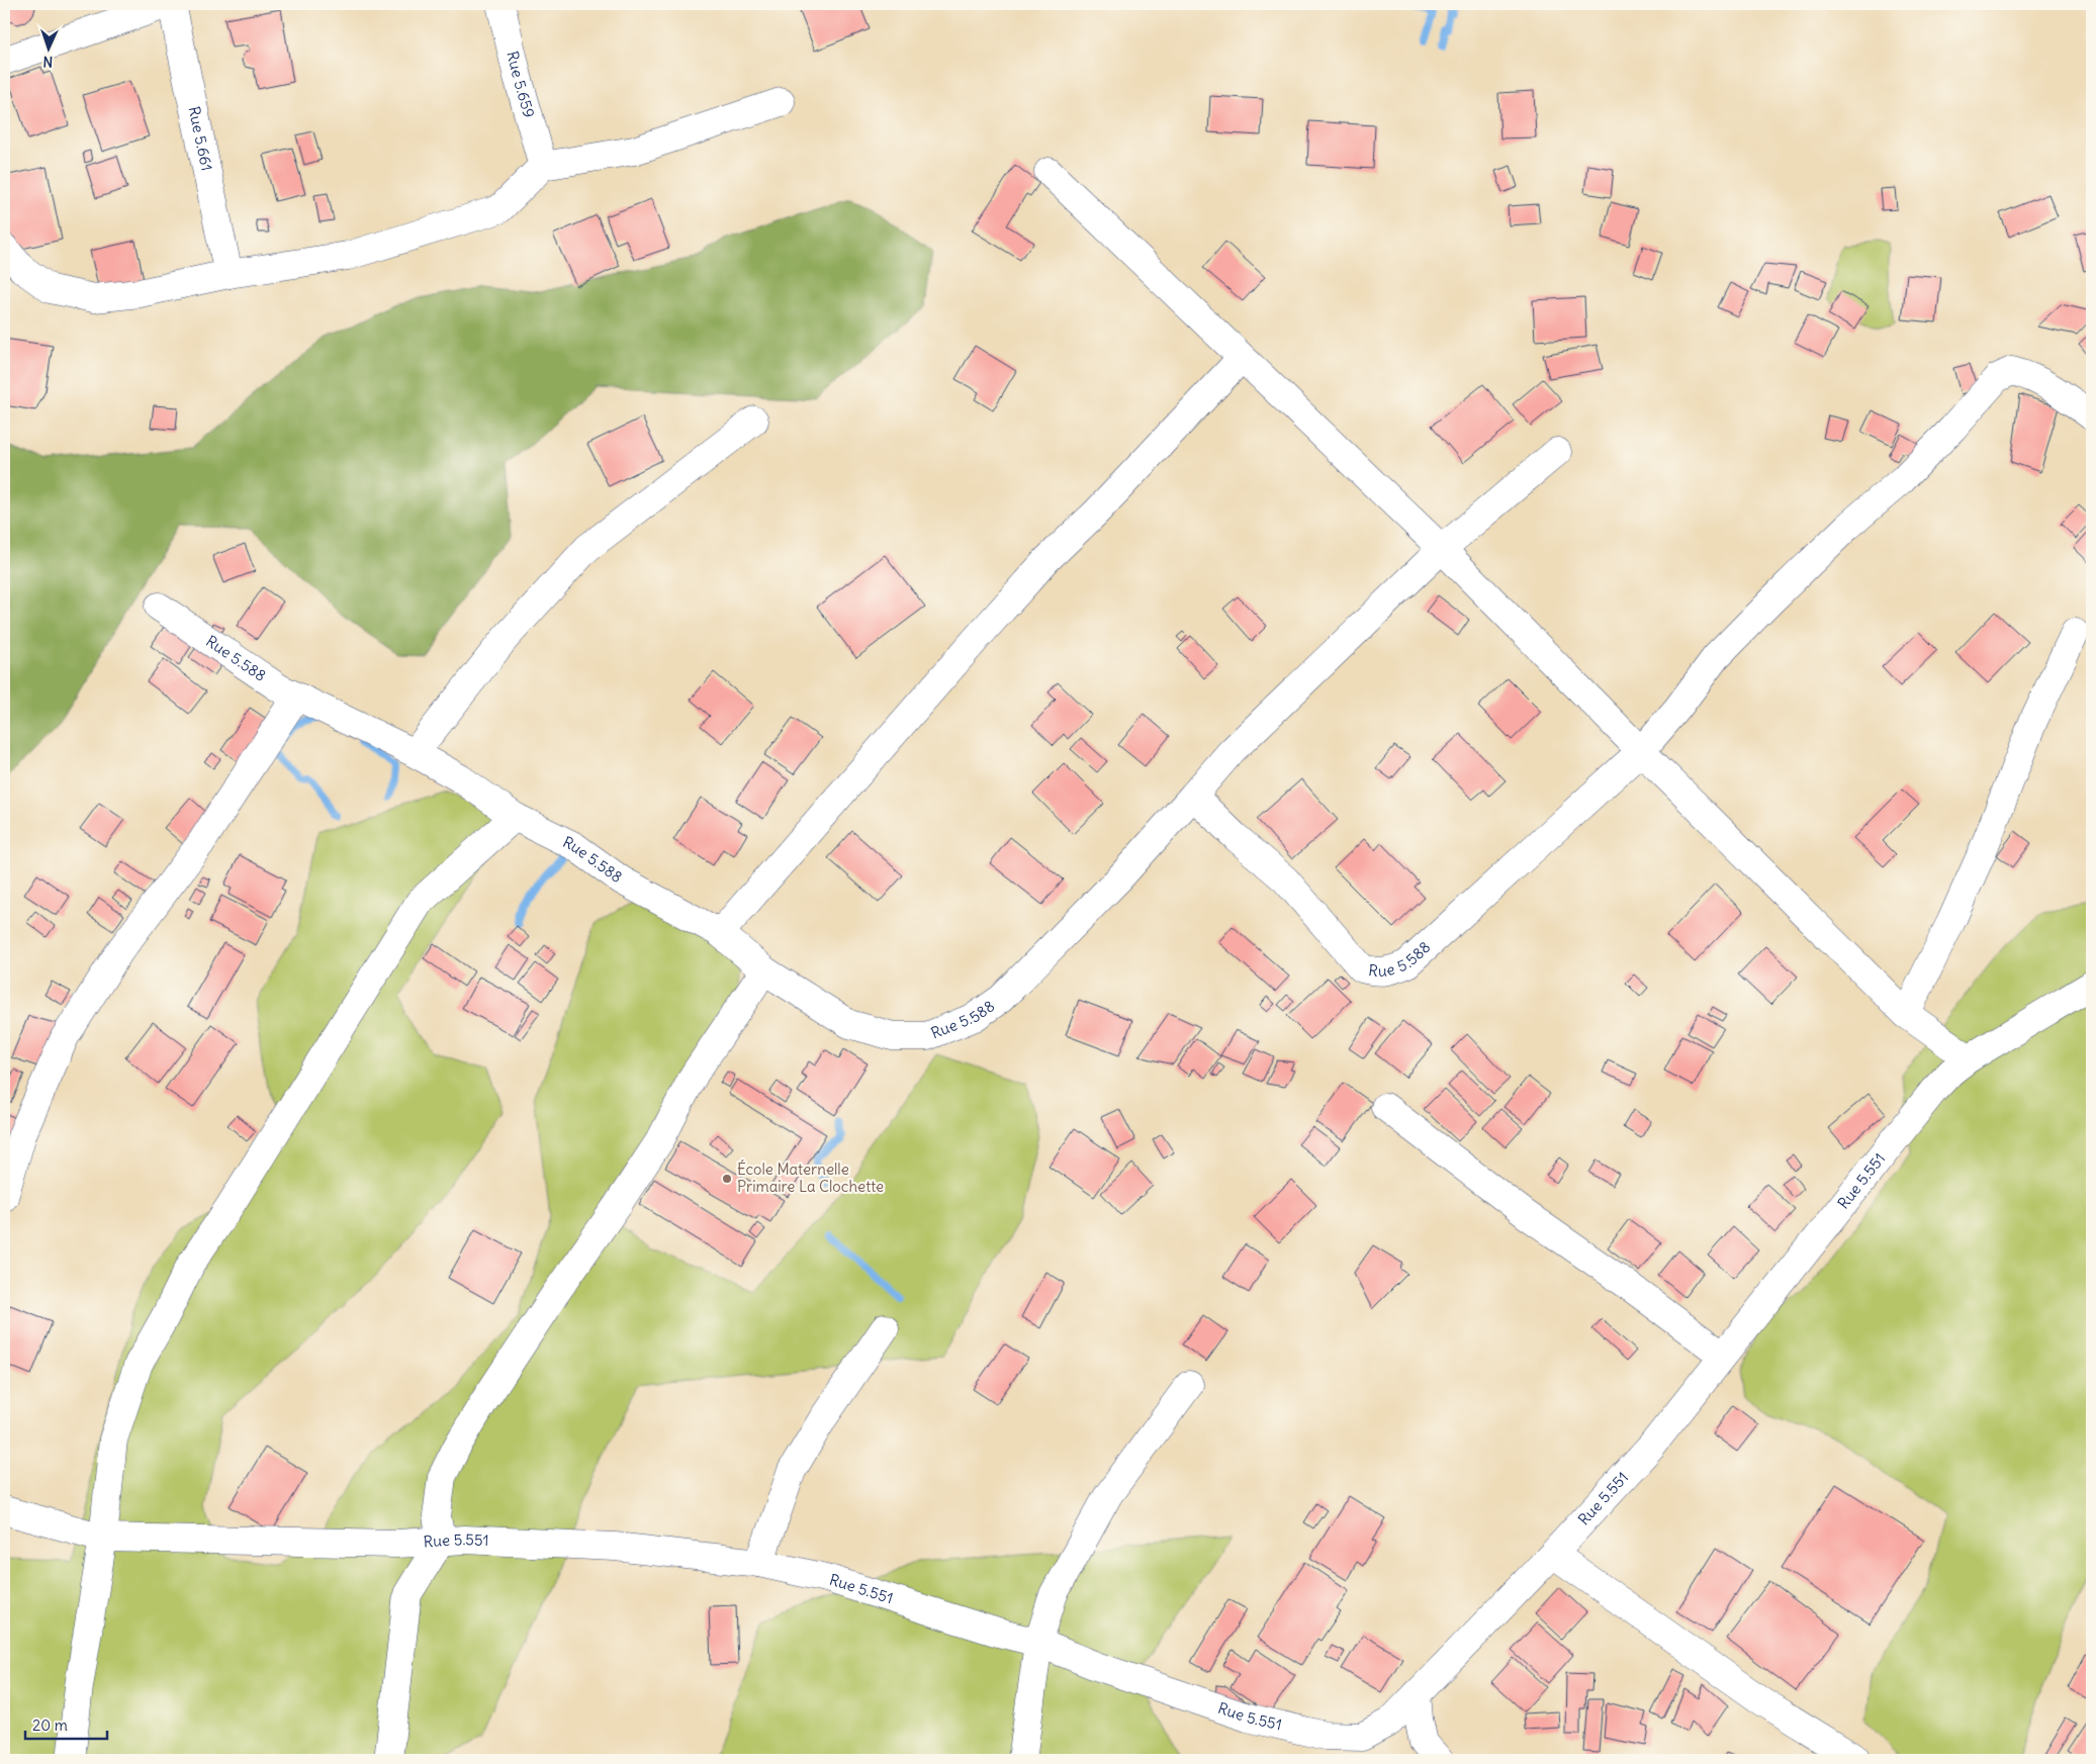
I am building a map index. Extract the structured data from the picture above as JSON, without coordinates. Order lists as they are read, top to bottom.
{
  "streets": {
    "street": [
      "Rue 5.659",
      "Rue 5.661",
      "Rue 5.588",
      "Rue 5.551"
    ]
  },
  "places": ["École Maternelle Primaire La Clochette"],
  "scale_bar": "20 m",
  "north": "bottom"
}
